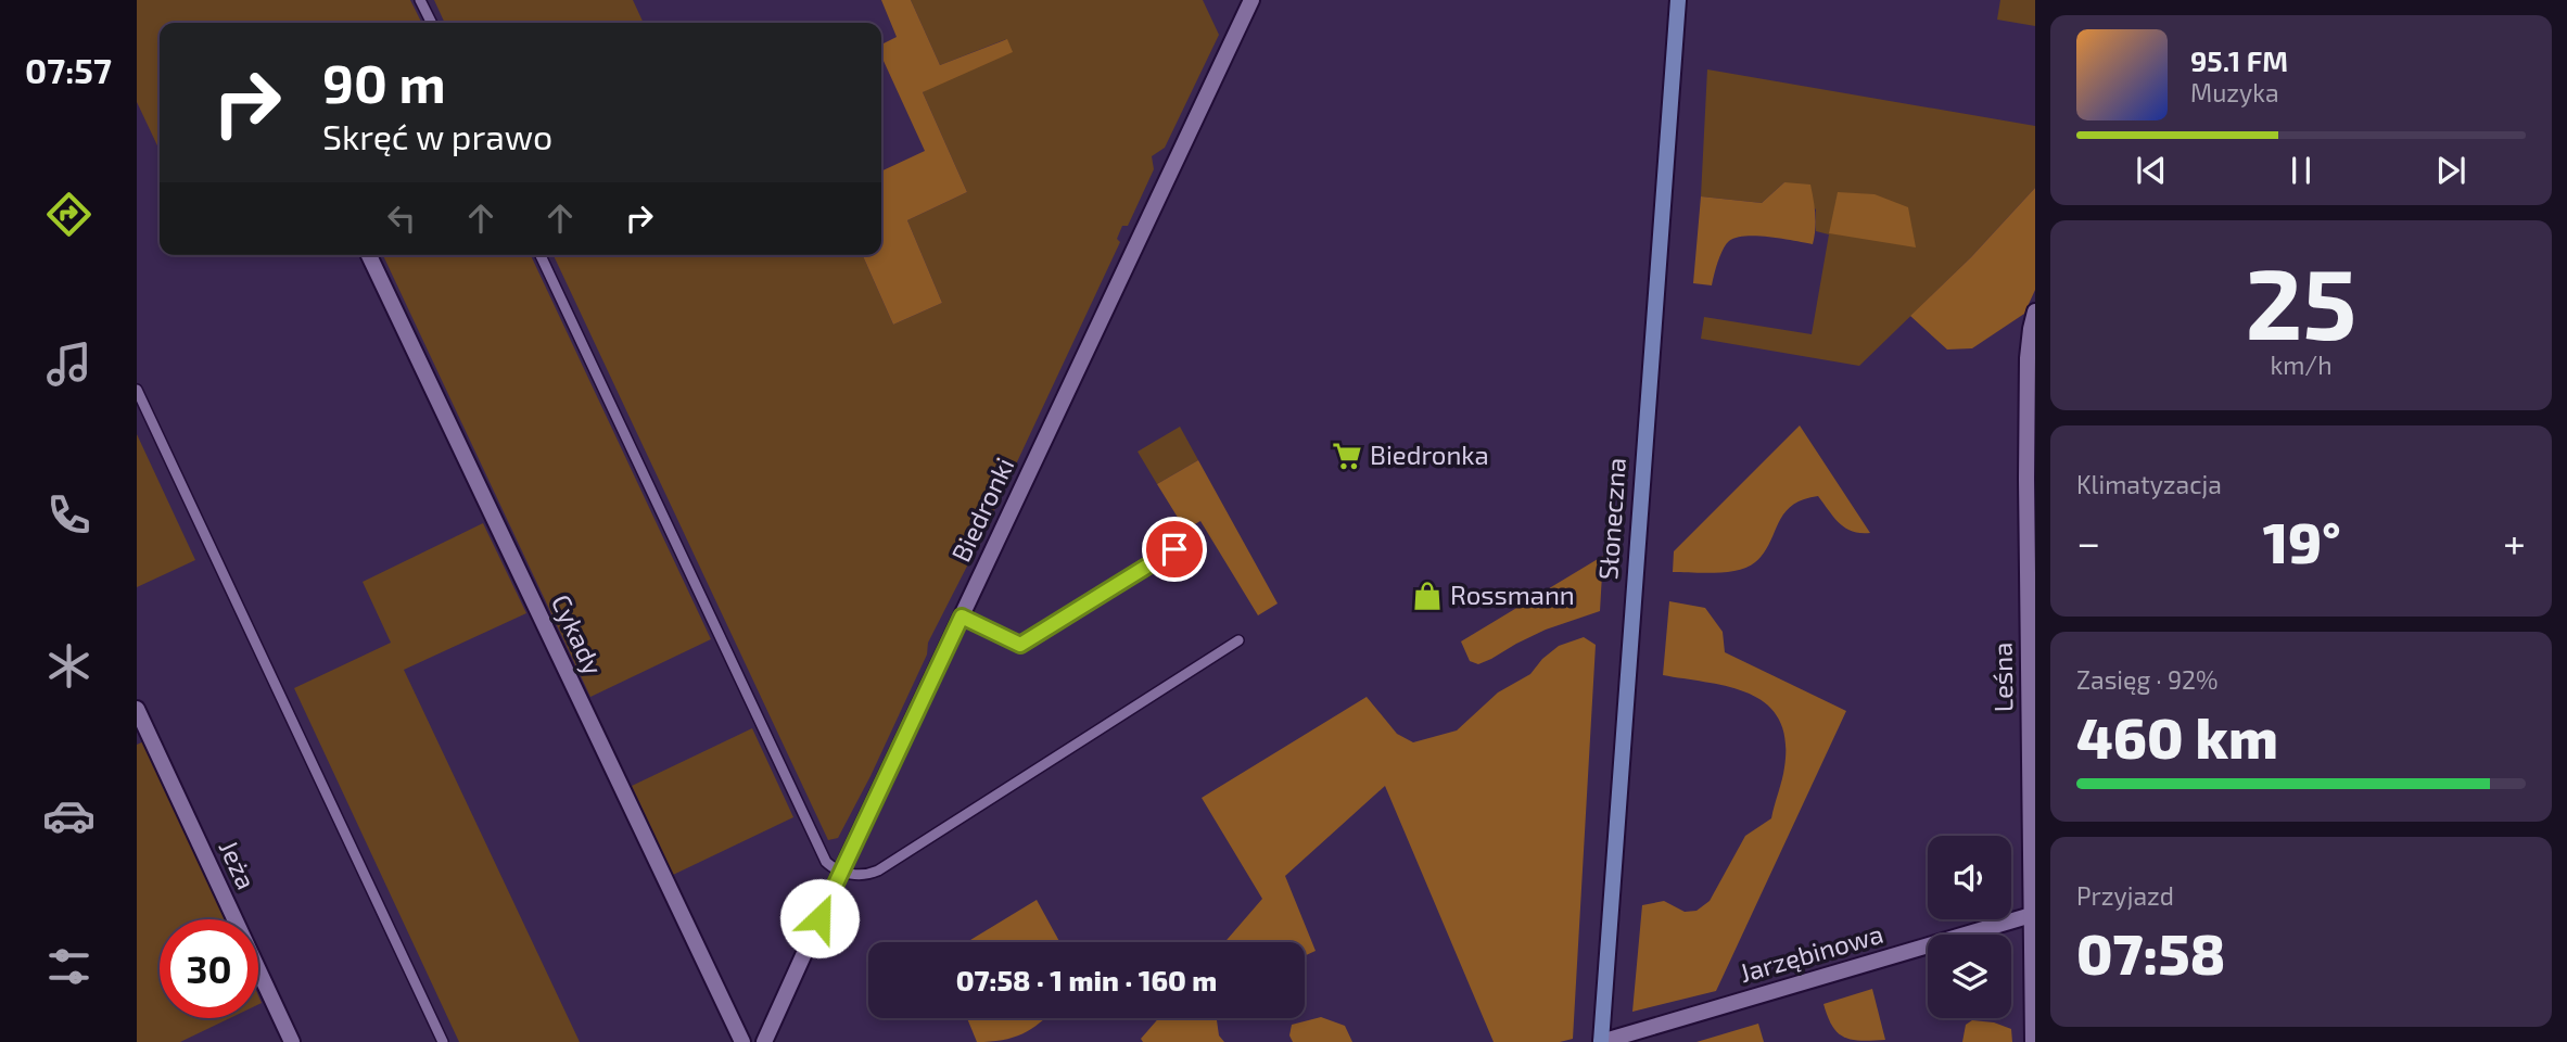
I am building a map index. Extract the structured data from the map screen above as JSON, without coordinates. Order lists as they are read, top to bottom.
{
  "streets": {
    "main road": ["Słoneczna"],
    "street": [
      "Biedronki",
      "Cykady",
      "Leśna",
      "Jeża",
      "Jarzębinowa"
    ]
  },
  "crossings": [
    ["Słoneczna", "Jarzębinowa"],
    ["Leśna", "Jarzębinowa"]
  ],
  "places": {
    "supermarket": ["Biedronka"],
    "shop": ["Rossmann"]
  },
  "page": {
    "tabs": "07:57",
    "turn": ["90 m", "Skręć w prawo"],
    "song": ["95.1 FM", "Muzyka"],
    "tile": [
      ["25", "km/h"],
      "Klimatyzacja",
      ["Zasięg · 92%", "460 km"],
      ["Przyjazd", "07:58"]
    ],
    "heat": ["−", "19°", "+"],
    "limit": "30",
    "trip": "07:58 · 1 min · 160 m"
  }
}
